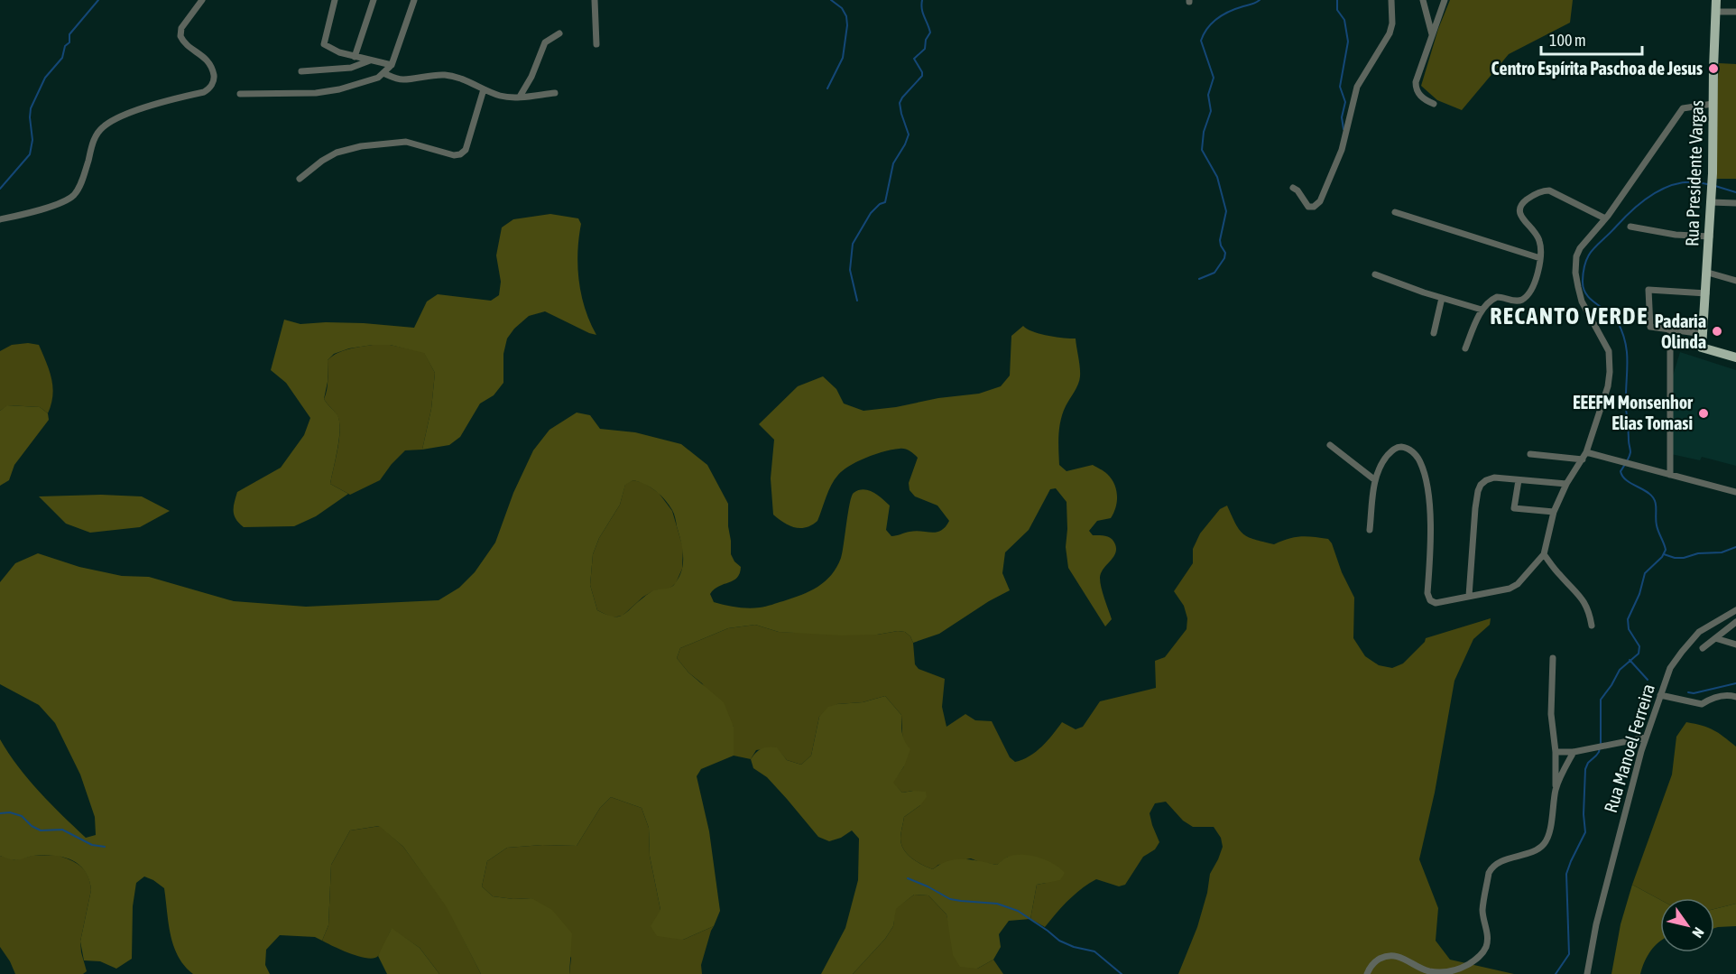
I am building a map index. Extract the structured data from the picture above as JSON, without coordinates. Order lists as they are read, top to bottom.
{
  "streets": {
    "main road": ["Rua Presidente Vargas"],
    "street": ["Rua Manoel Ferreira"]
  },
  "districts": ["RECANTO VERDE"],
  "places": ["Centro Espírita Paschoa de Jesus", "Padaria Olinda", "EEEFM Monsenhor Elias Tomasi"],
  "scale_bar": "100 m",
  "north": "bottom right"
}
